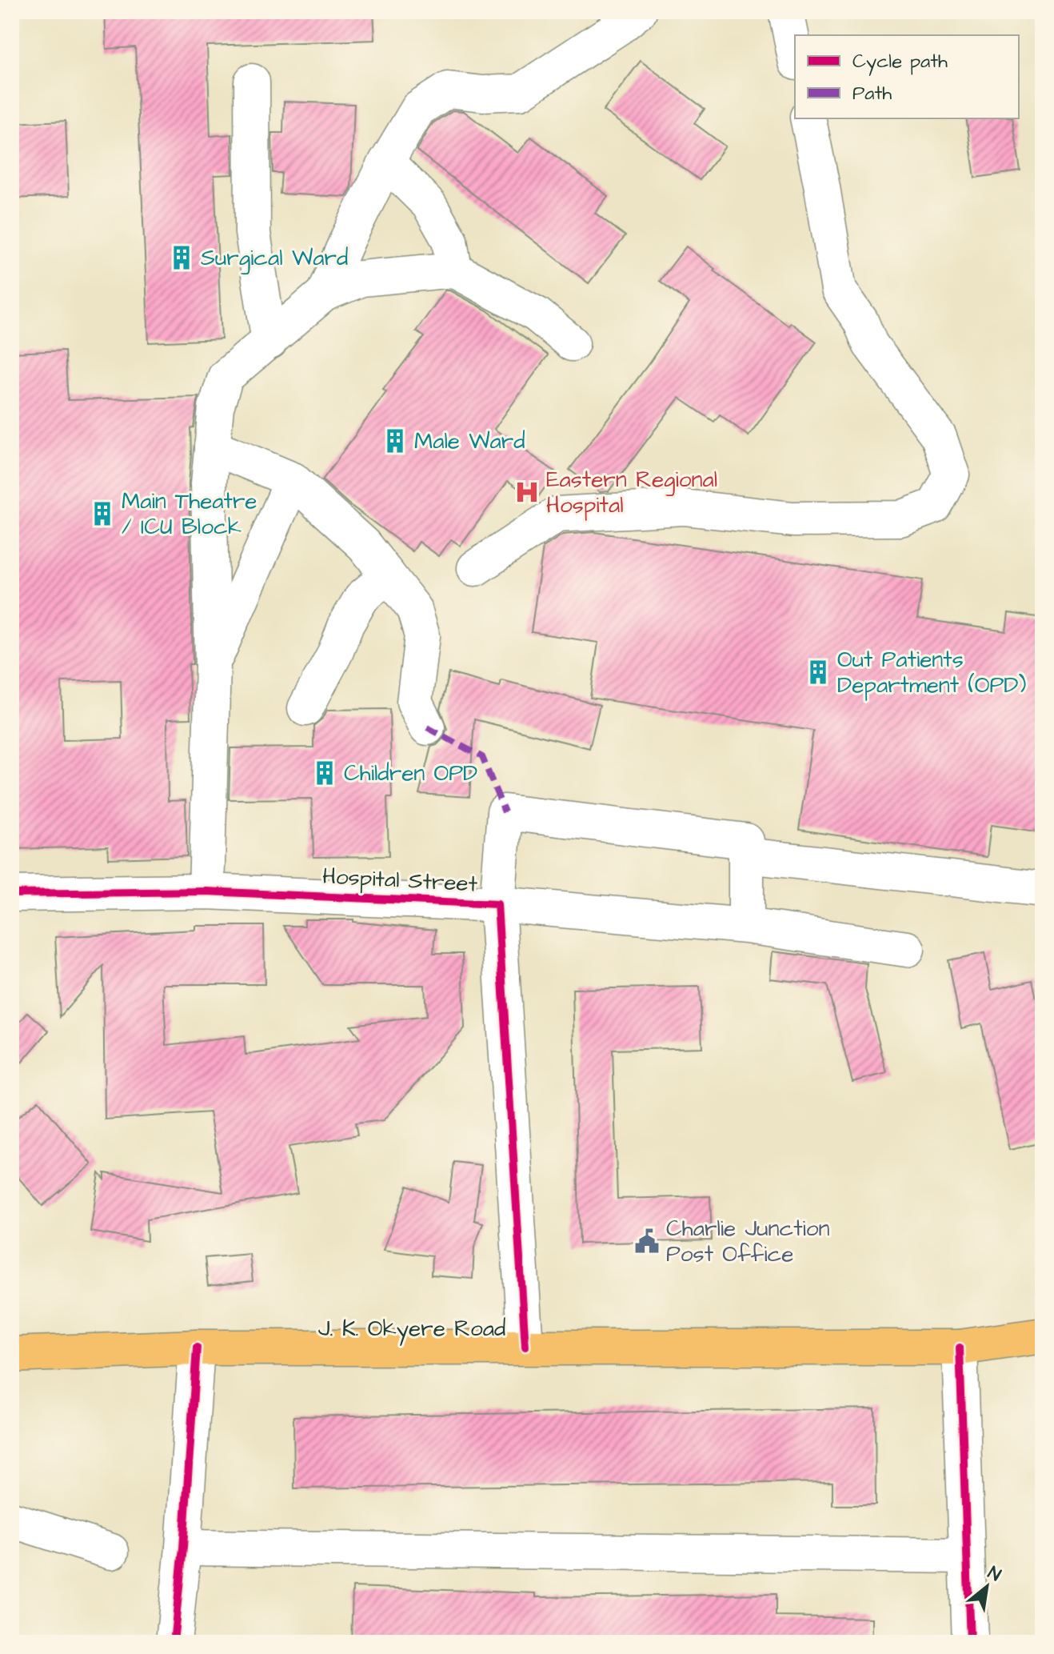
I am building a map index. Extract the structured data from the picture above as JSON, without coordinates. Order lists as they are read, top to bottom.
{
  "streets": {
    "main road": ["J. K. Okyere Road"],
    "street": ["Hospital Street"]
  },
  "crossings": [
    ["Hospital Street", "J. K. Okyere Road"]
  ],
  "places": {
    "building": [
      "Surgical Ward",
      "Male Ward",
      "Main Theatre / ICU Block",
      "Out Patients Department (OPD)",
      "Children OPD"
    ],
    "hospital": ["Eastern Regional Hospital"],
    "public building": ["Charlie Junction Post Office"]
  },
  "legend": ["Cycle path", "Path"],
  "north": "top right"
}
